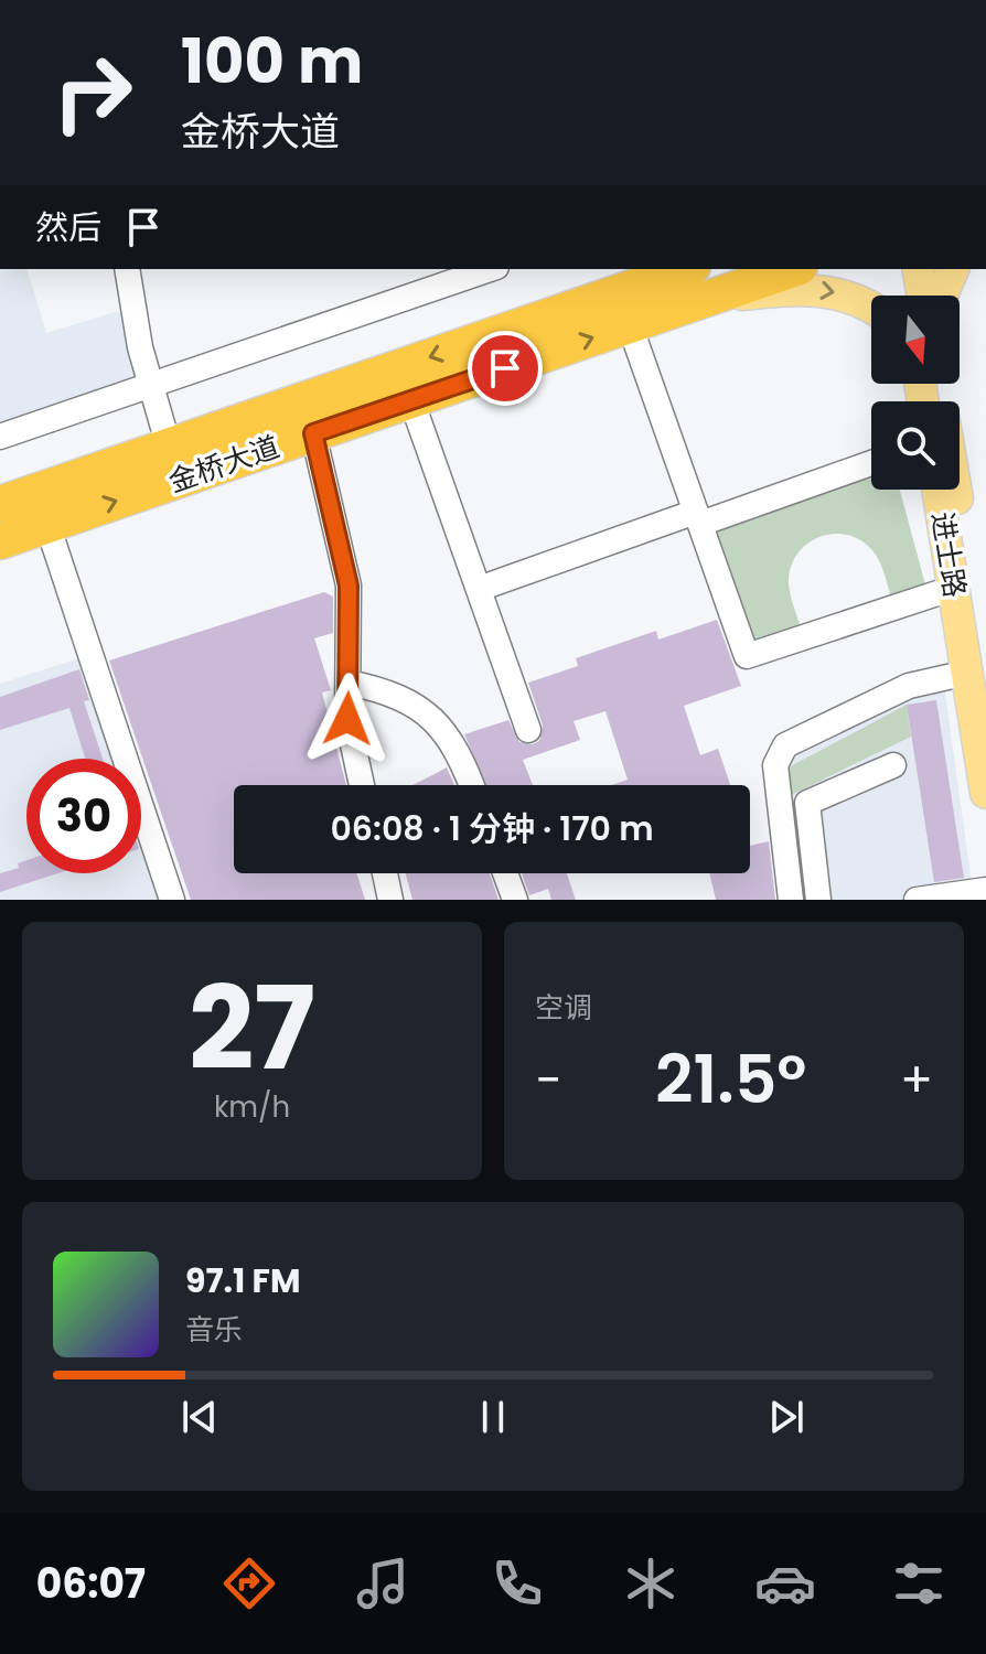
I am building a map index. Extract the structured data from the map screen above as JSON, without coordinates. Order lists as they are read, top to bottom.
{
  "streets": {
    "highway": ["金桥大道"],
    "main road": ["进士路"]
  },
  "north": "bottom",
  "page": {
    "turn": ["100 m", "金桥大道"],
    "then": "然后",
    "limit": "30",
    "trip": "06:08 · 1 分钟 · 170 m",
    "tile": [
      ["27", "km/h"],
      "空调"
    ],
    "heat": ["−", "21.5°", "+"],
    "song": ["97.1 FM", "音乐"],
    "tabs": "06:07"
  }
}
